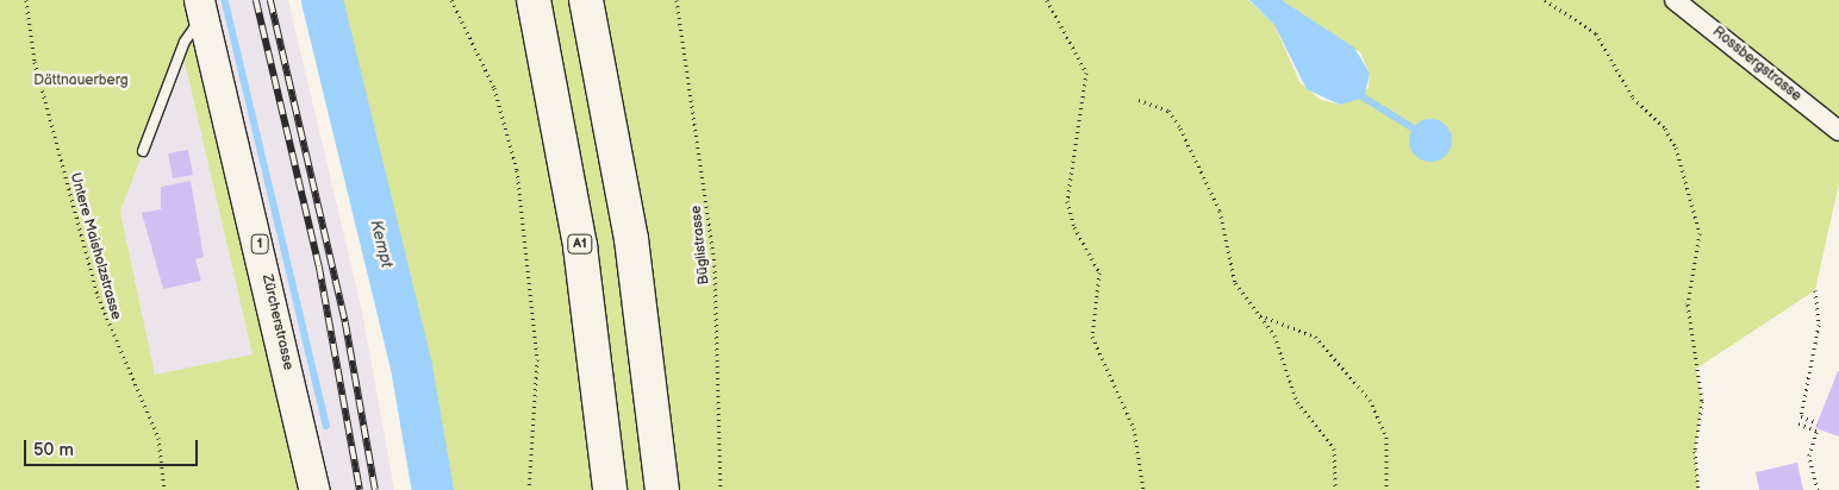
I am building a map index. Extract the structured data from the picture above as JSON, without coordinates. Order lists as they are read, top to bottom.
{
  "streets": {
    "highway": ["A1"],
    "main road": ["1", "Zürcherstrasse"],
    "street": ["Rossbergstrasse"],
    "path": ["Büglistrasse", "Untere Maisholzstrasse"]
  },
  "water": ["Kempt"],
  "parks": ["Dättnauerberg"],
  "scale_bar": "50 m"
}
